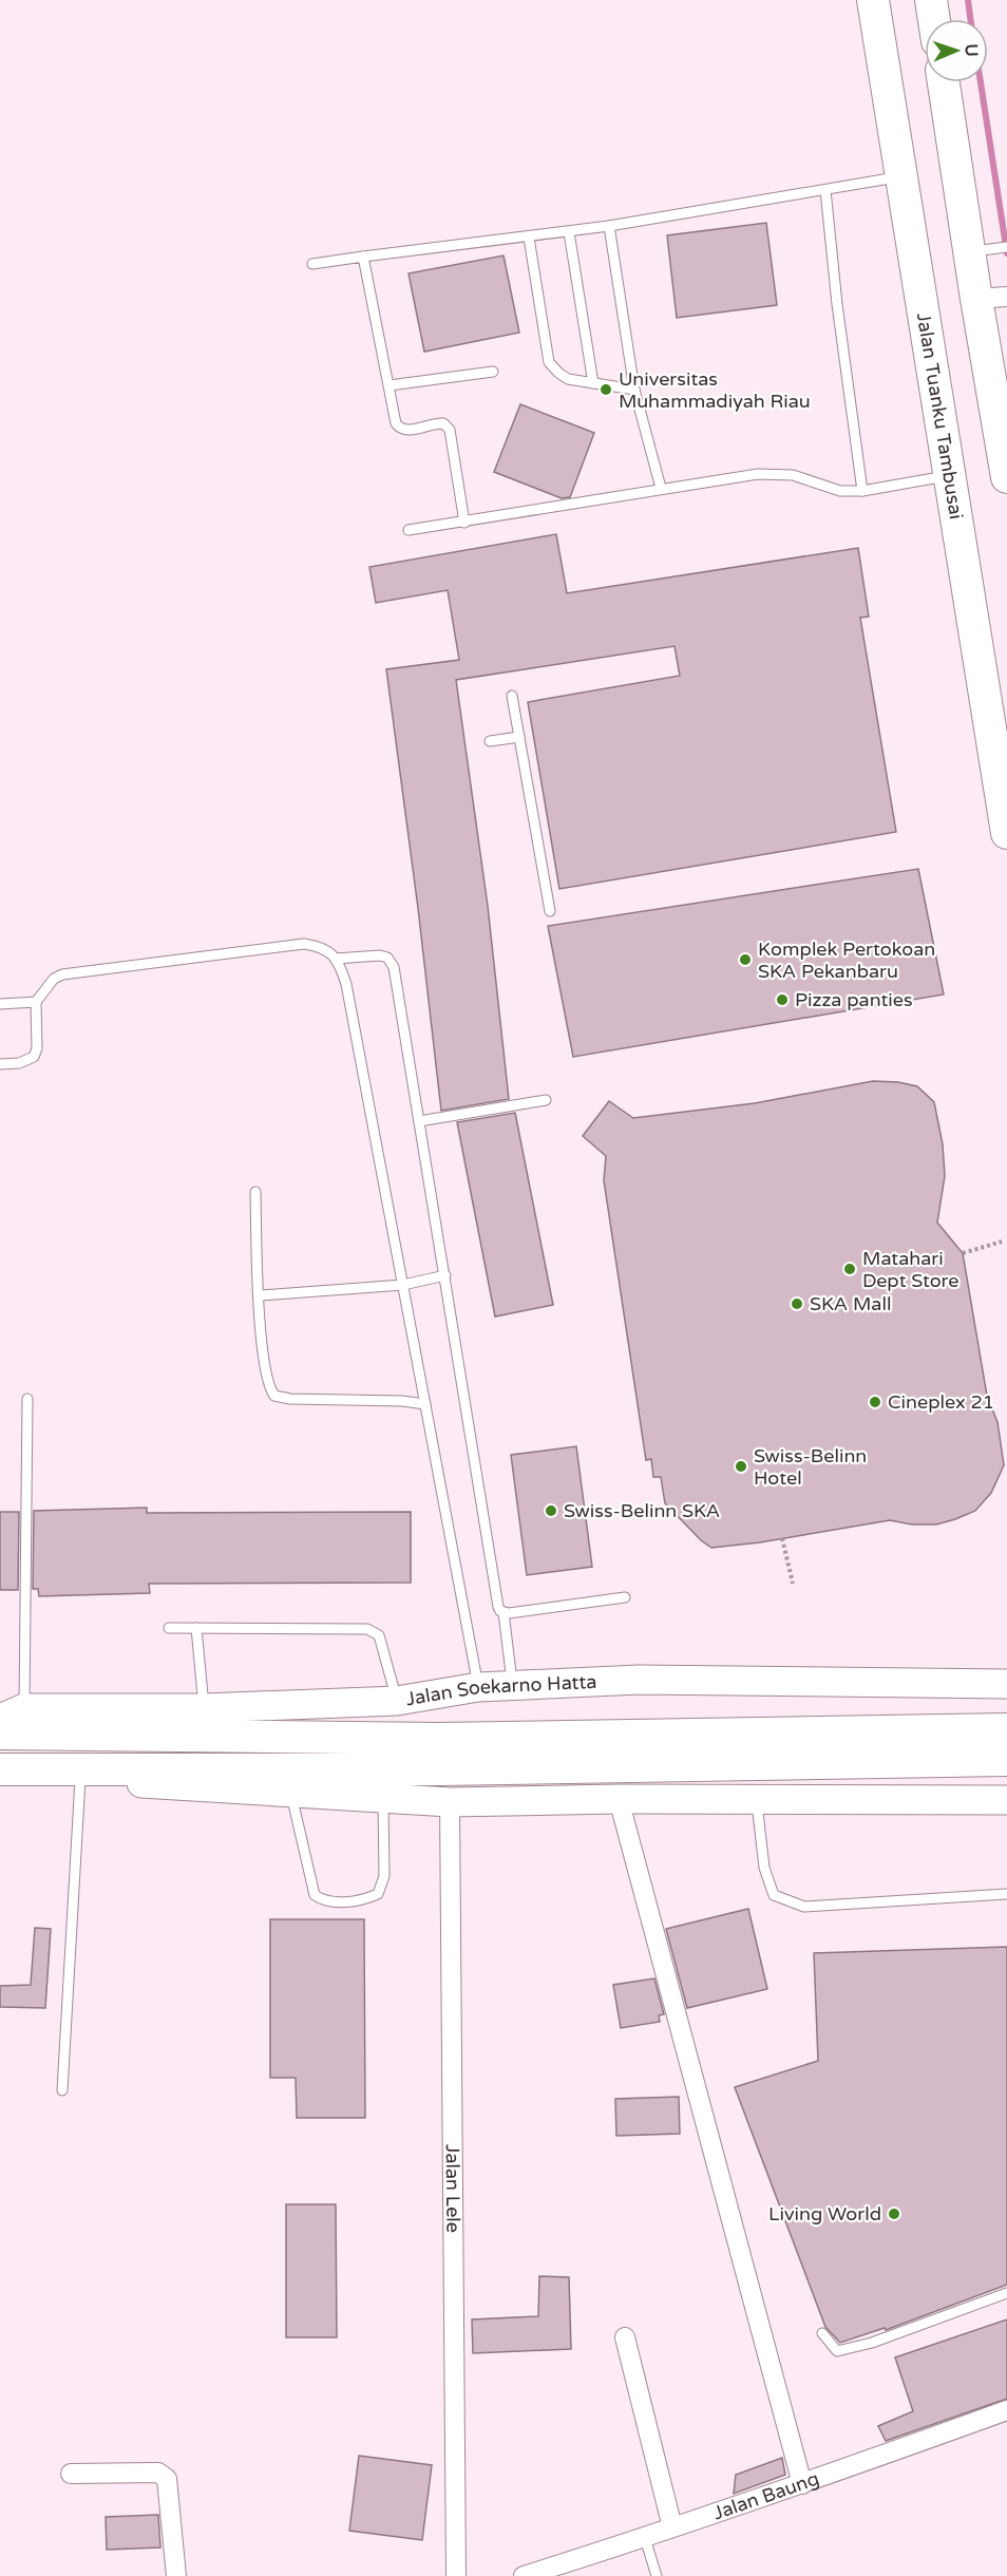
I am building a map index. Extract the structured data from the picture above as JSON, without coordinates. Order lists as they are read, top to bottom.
{
  "streets": {
    "main road": ["Jalan Tuanku Tambusai", "Jalan Soekarno Hatta"],
    "street": ["Jalan Lele", "Jalan Baung"]
  },
  "places": [
    "Universitas Muhammadiyah Riau",
    "Komplek Pertokoan SKA Pekanbaru",
    "Pizza panties",
    "Matahari Dept Store",
    "SKA Mall",
    "Cineplex 21",
    "Swiss-Belinn Hotel",
    "Swiss-Belinn SKA",
    "Living World"
  ],
  "north": "right"
}
